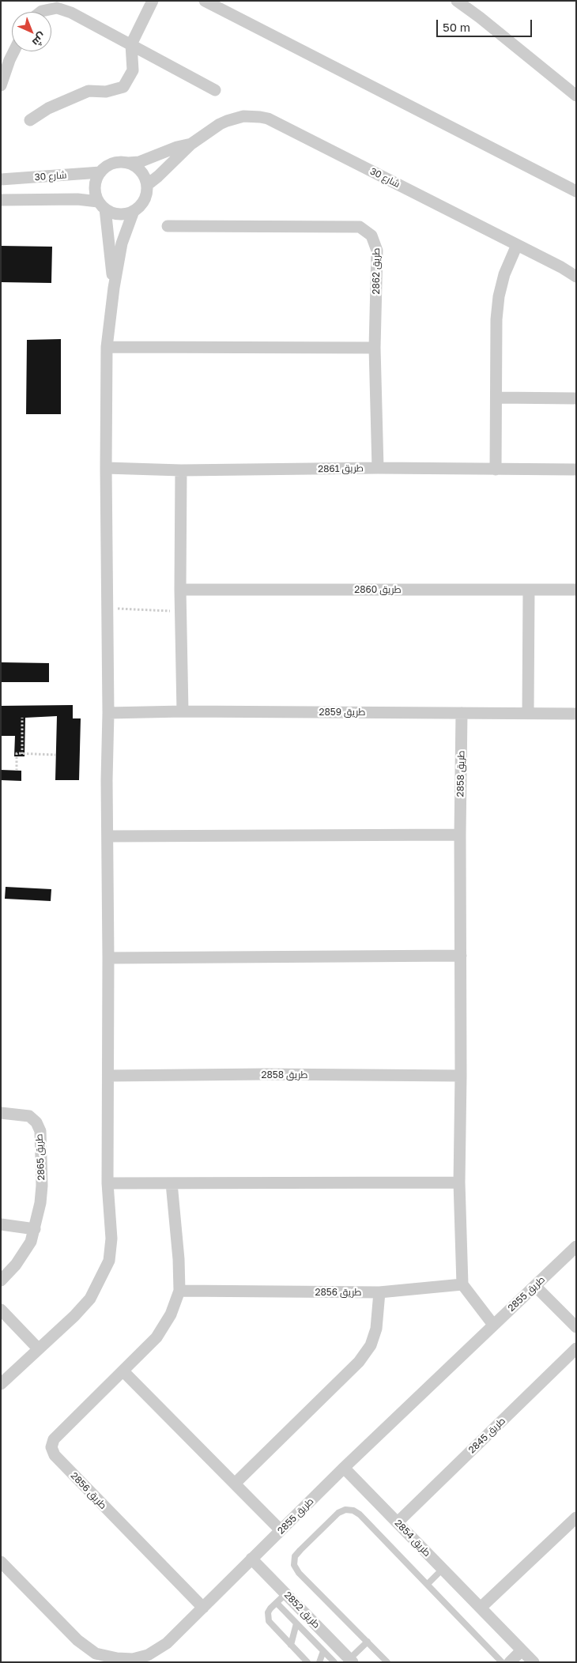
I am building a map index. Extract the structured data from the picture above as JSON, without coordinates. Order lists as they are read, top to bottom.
{
  "streets": {
    "street": [
      "شارع 30",
      "طريق 2862",
      "طريق 2861",
      "طريق 2860",
      "طريق 2859",
      "طريق 2858",
      "طريق 2865",
      "طريق 2856",
      "طريق 2855",
      "طريق 2845",
      "طريق 2854",
      "طريق 2852"
    ]
  },
  "crossings": [
    ["طريق 2862", "طريق 2861"],
    ["طريق 2859", "طريق 2858"],
    ["طريق 2858", "طريق 2856"],
    ["طريق 2856", "طريق 2855"],
    ["طريق 2855", "طريق 2854"],
    ["طريق 2855", "طريق 2852"],
    ["طريق 2845", "طريق 2854"]
  ],
  "scale_bar": "50 m",
  "north": "bottom right"
}
